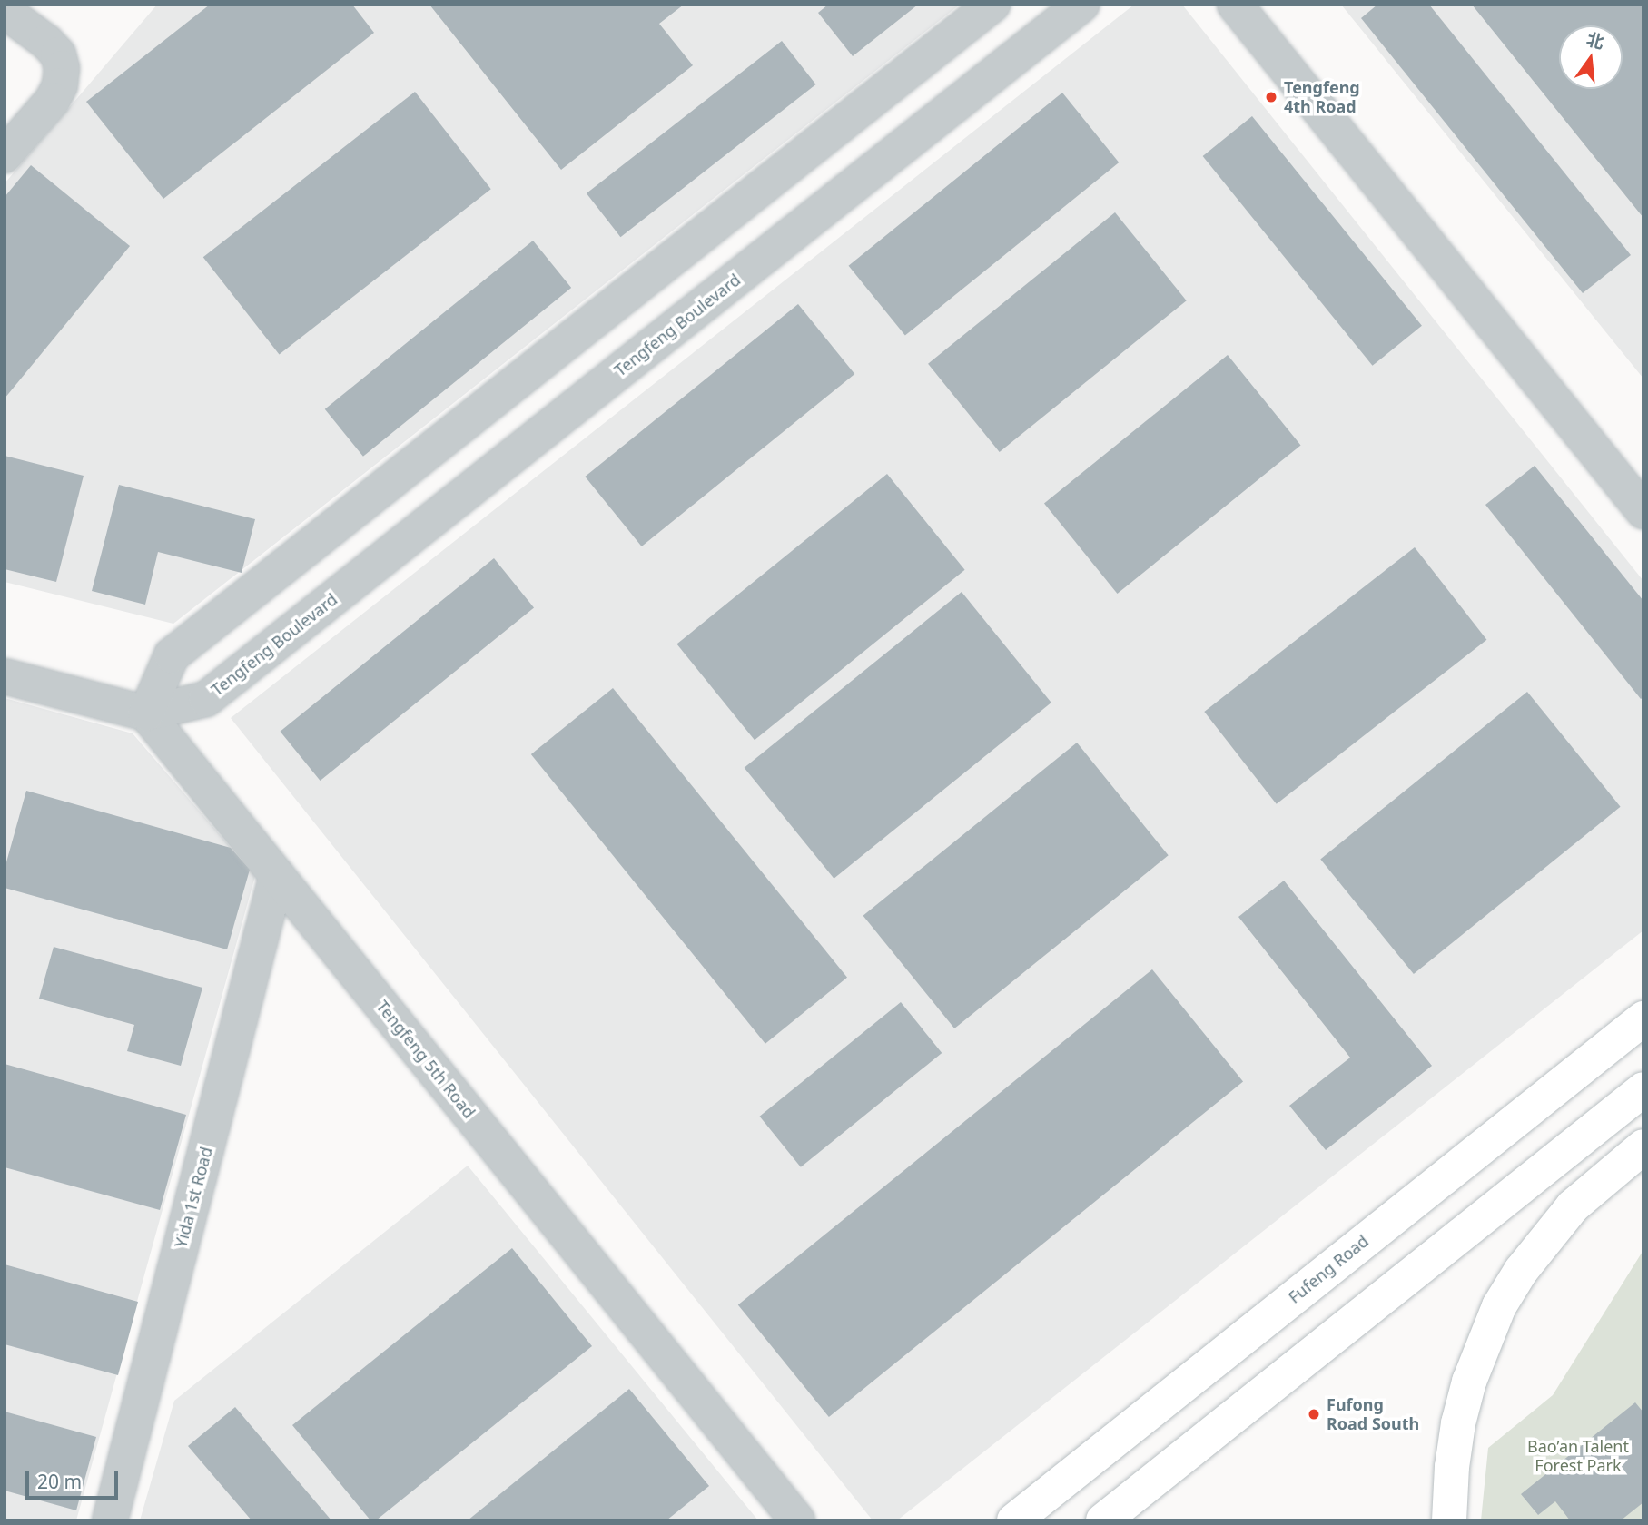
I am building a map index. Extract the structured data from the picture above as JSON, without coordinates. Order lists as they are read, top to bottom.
{
  "streets": {
    "main road": ["Fufeng Road"],
    "street": ["Tengfeng Boulevard", "Tengfeng 5th Road", "Yida 1st Road"]
  },
  "crossings": [
    ["Tengfeng Boulevard", "Tengfeng 5th Road"],
    ["Tengfeng 5th Road", "Yida 1st Road"]
  ],
  "parks": ["Bao’an Talent Forest Park"],
  "places": ["Tengfeng 4th Road", "Fufong Road South"],
  "scale_bar": "20 m",
  "north": "top"
}
